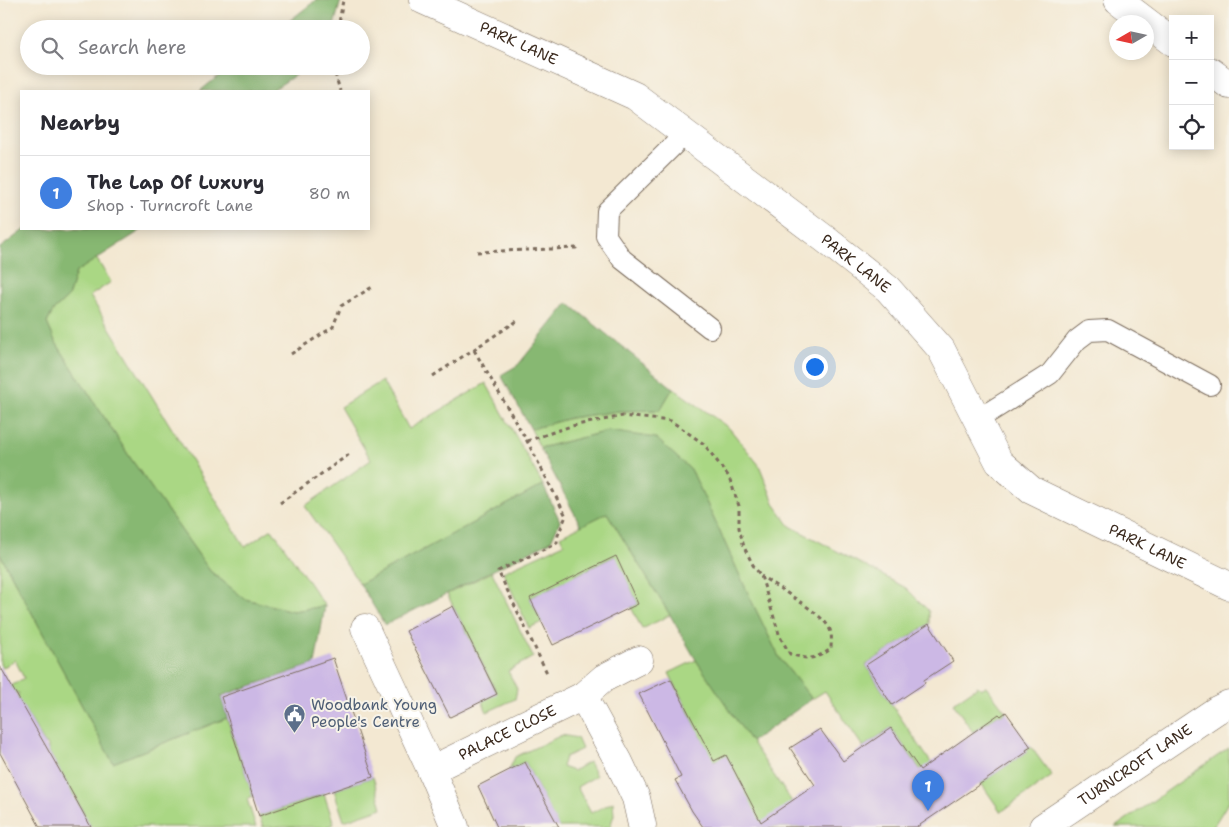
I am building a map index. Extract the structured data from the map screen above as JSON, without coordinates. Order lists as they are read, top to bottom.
{
  "streets": {
    "street": ["PARK LANE", "PALACE CLOSE", "TURNCROFT LANE"]
  },
  "places": {
    "public building": ["Woodbank Young People's Centre"]
  },
  "north": "left",
  "page": {
    "map_buttons": ["+", "−"],
    "search": "Search here",
    "heading": "Nearby",
    "list": [
      {
        "mark": "1",
        "name": "The Lap Of Luxury",
        "note": "Shop · Turncroft Lane",
        "value": "80 m"
      }
    ],
    "pins": "1"
  }
}
